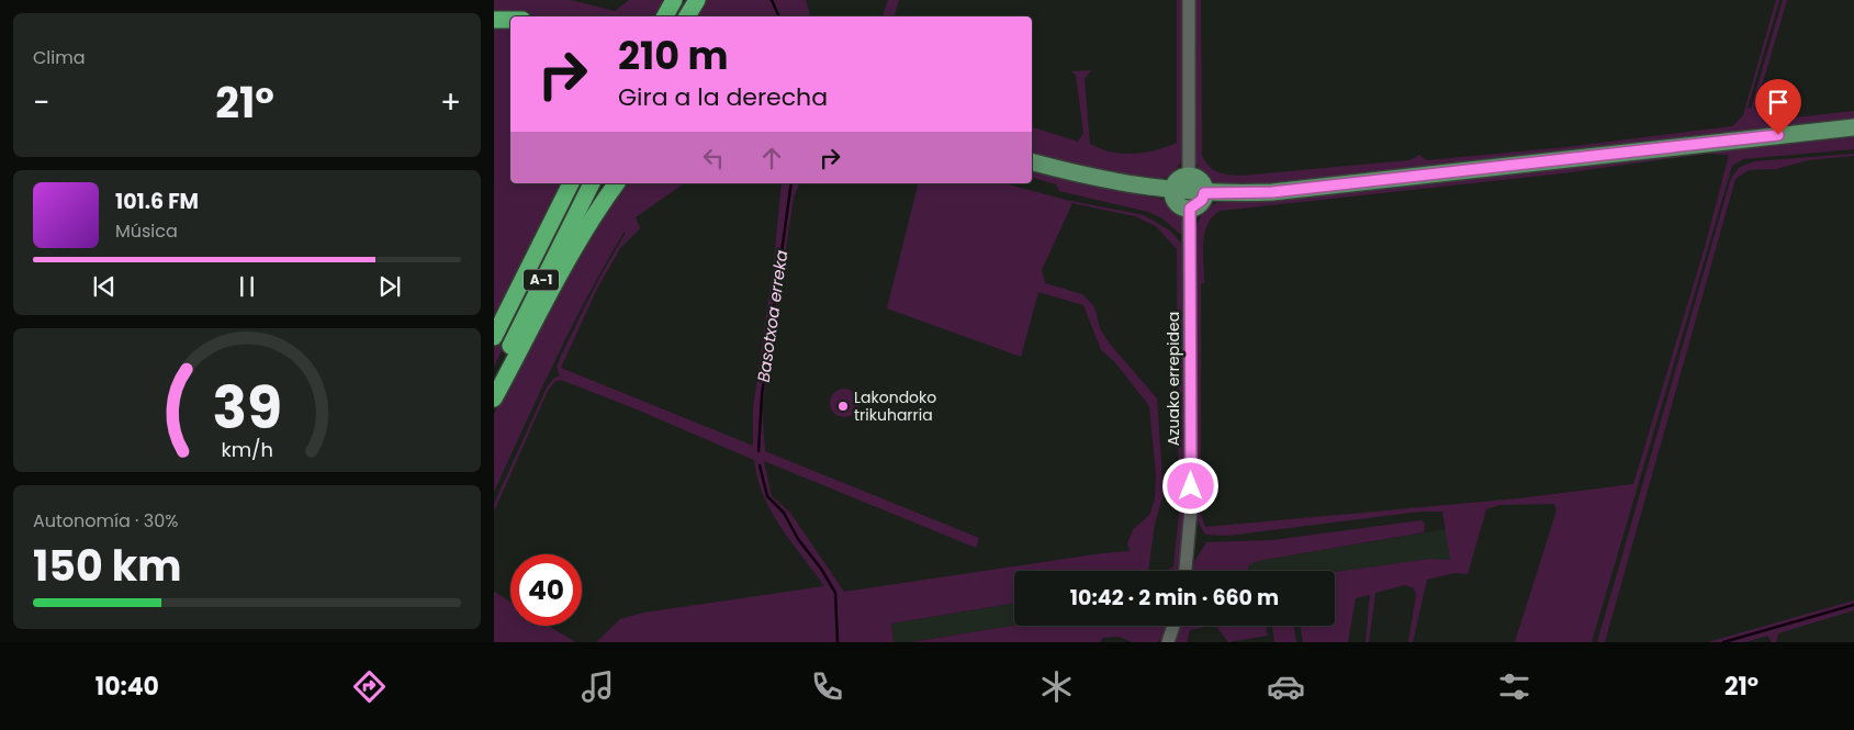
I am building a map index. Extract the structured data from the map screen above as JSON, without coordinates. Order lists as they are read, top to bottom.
{
  "streets": {
    "highway": ["A-1"],
    "street": ["Azuako errepidea"]
  },
  "water": ["Basotxoa erreka"],
  "places": ["Lakondoko trikuharria"],
  "page": {
    "tile": [
      "Clima",
      ["Autonomía · 30%", "150 km"]
    ],
    "turn": ["210 m", "Gira a la derecha"],
    "heat": ["−", "21°", "+"],
    "song": ["101.6 FM", "Música"],
    "limit": "40",
    "trip": "10:42 · 2 min · 660 m",
    "tabs": ["10:40", "21°"],
    "gauge": ["39", "km/h"]
  }
}
